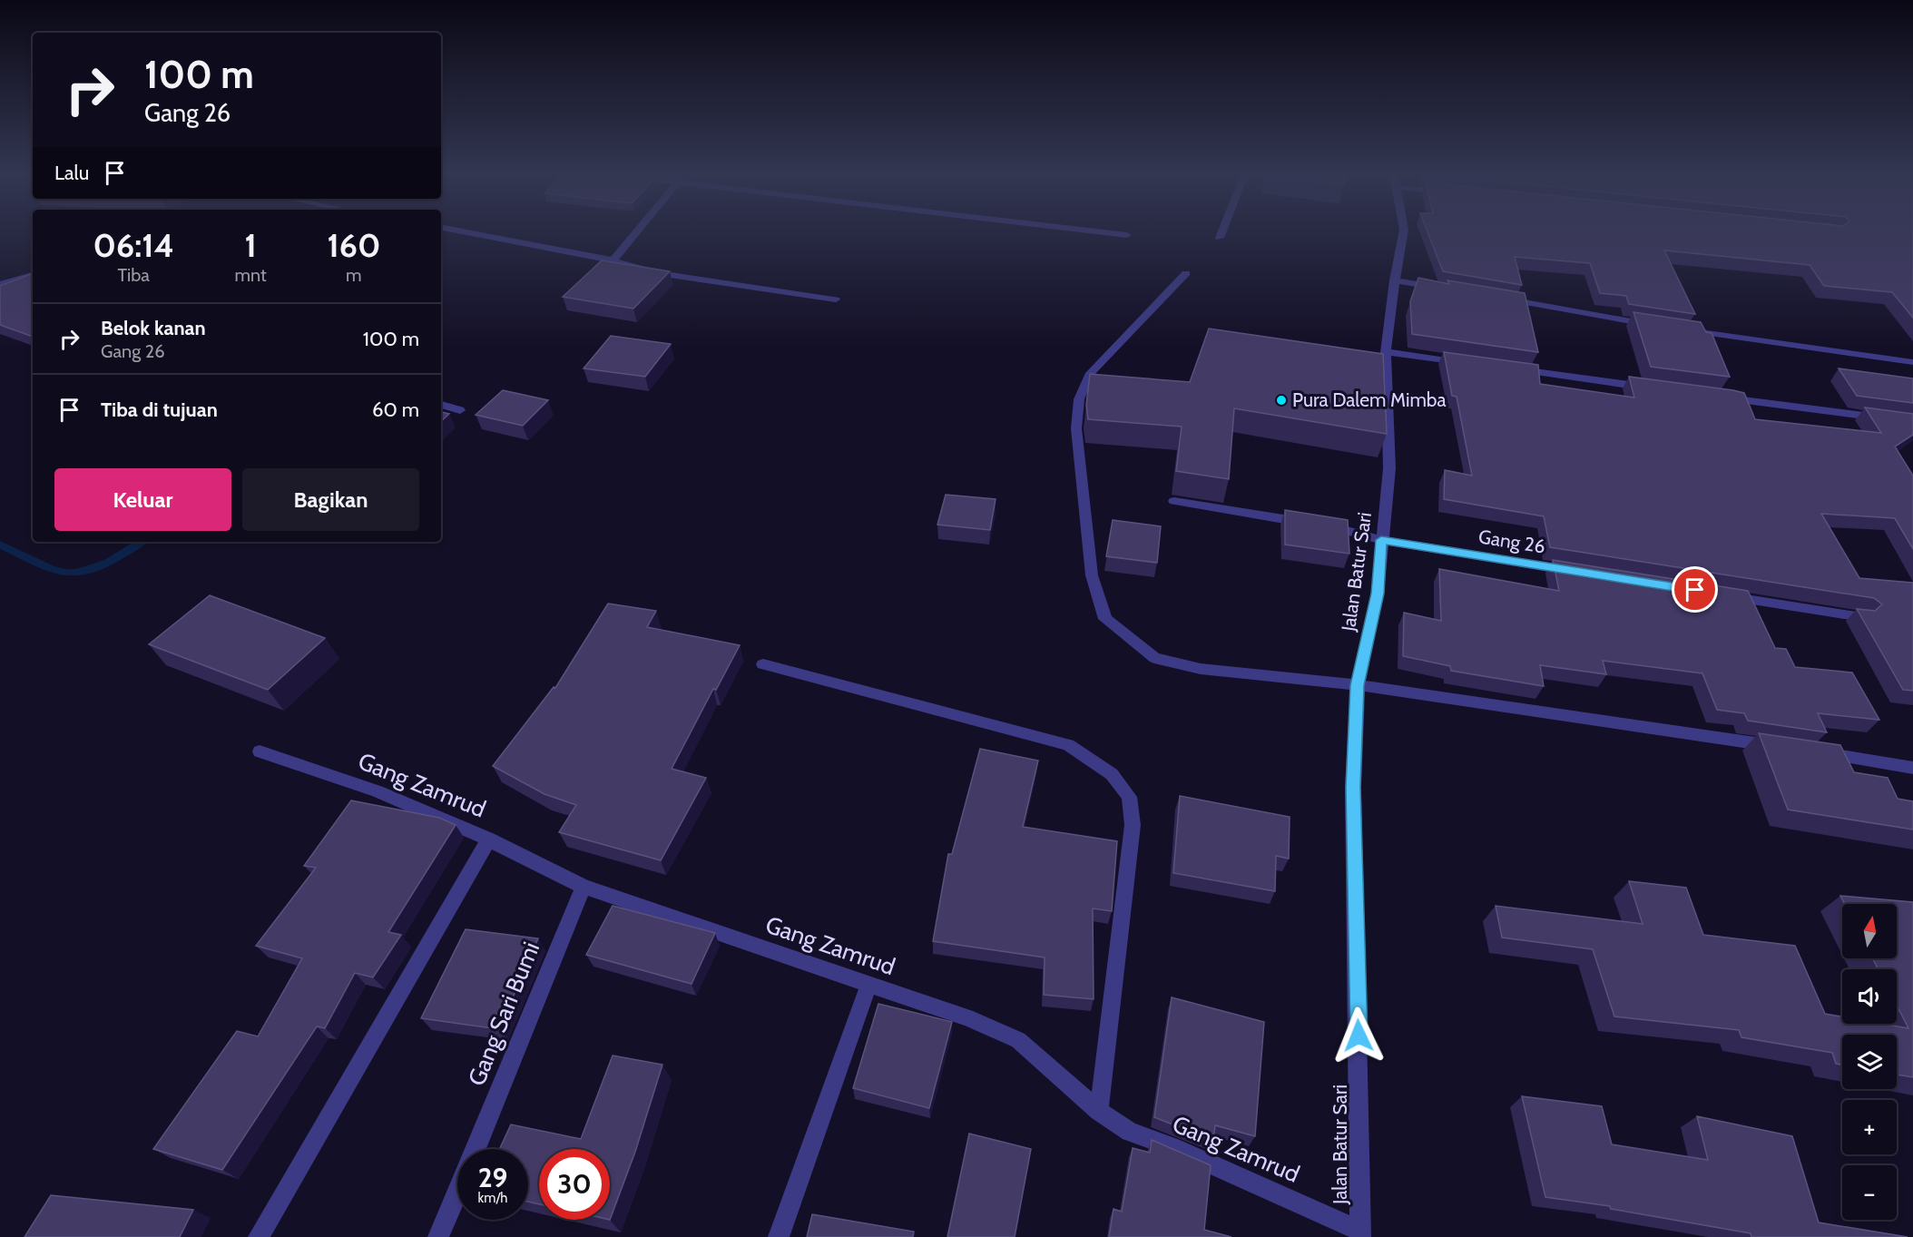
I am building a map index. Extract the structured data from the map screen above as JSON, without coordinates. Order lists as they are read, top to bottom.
{
  "streets": {
    "street": [
      "Gang 26",
      "Jalan Batur Sari",
      "Gang Zamrud",
      "Gang Sari Bumi"
    ]
  },
  "crossings": [
    ["Gang 26", "Jalan Batur Sari"],
    ["Jalan Batur Sari", "Gang Zamrud"],
    ["Gang Zamrud", "Gang Sari Bumi"]
  ],
  "places": ["Pura Dalem Mimba"],
  "north": "top",
  "page": {
    "turn": ["100 m", "Gang 26"],
    "then": "Lalu",
    "eta": [
      "06:14",
      "Tiba",
      "1",
      "mnt",
      "160",
      "m"
    ],
    "list": [
      {
        "name": "Belok kanan",
        "note": "Gang 26",
        "value": "100 m"
      },
      {
        "name": "Tiba di tujuan",
        "value": "60 m"
      }
    ],
    "buttons": ["Keluar", "Bagikan"],
    "map_buttons": ["+", "−"],
    "speed": "29 km/h",
    "limit": "30"
  }
}
